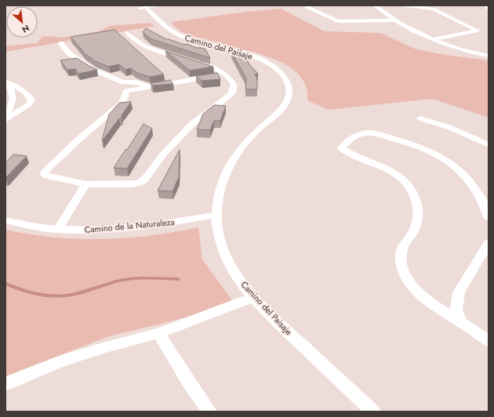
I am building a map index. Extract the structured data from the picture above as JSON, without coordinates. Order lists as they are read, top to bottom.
{
  "streets": {
    "street": ["Camino del Paisaje", "Camino de la Naturaleza"]
  },
  "crossings": [
    ["Camino del Paisaje", "Camino de la Naturaleza"]
  ],
  "north": "bottom right"
}
